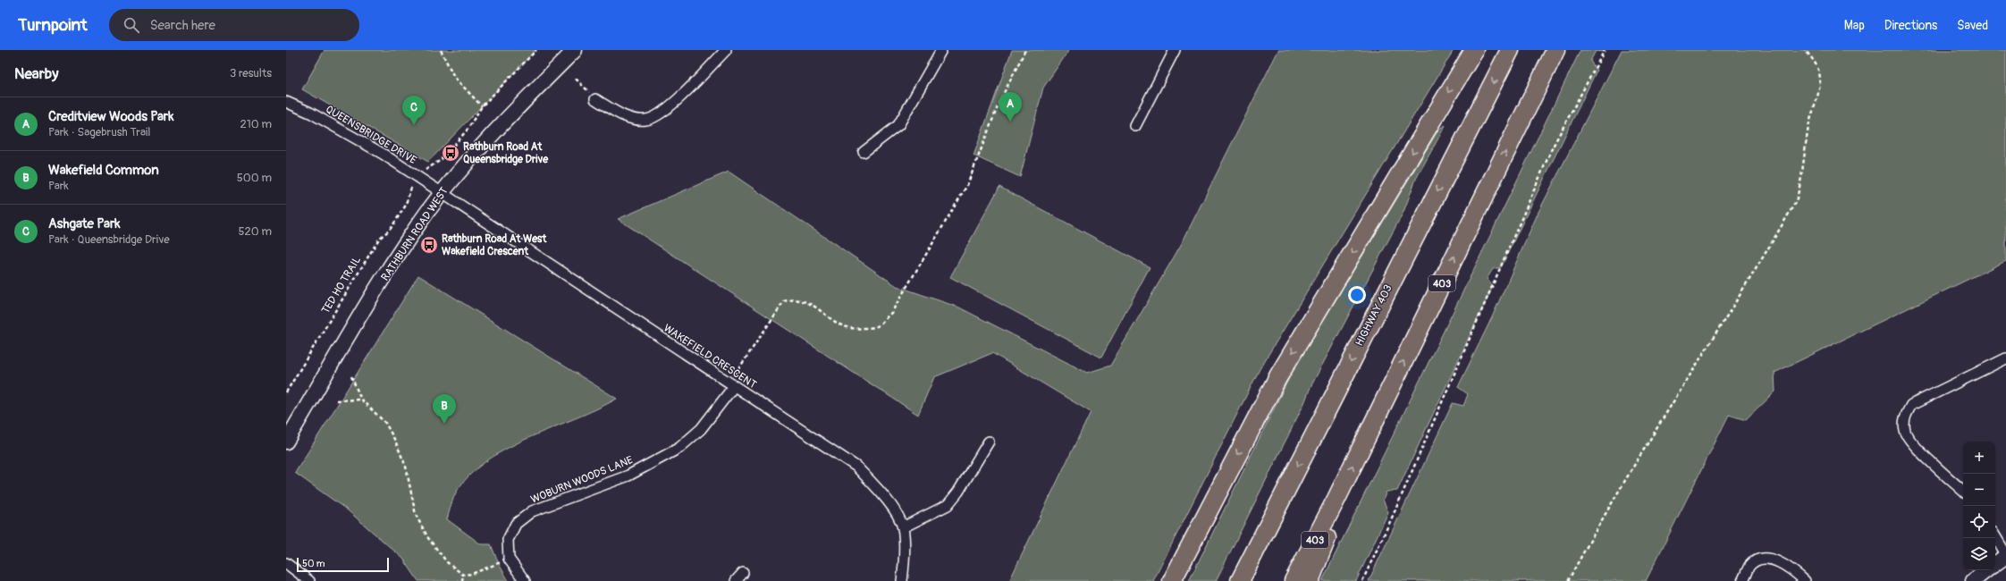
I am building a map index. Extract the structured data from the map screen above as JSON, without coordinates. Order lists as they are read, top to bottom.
{
  "streets": {
    "highway": ["403", "HIGHWAY 403"],
    "street": [
      "QUEENSBRIDGE DRIVE",
      "RATHBURN ROAD WEST",
      "WAKEFIELD CRESCENT",
      "WOBURN WOODS LANE"
    ],
    "path": ["TED HO TRAIL"]
  },
  "crossings": [
    ["QUEENSBRIDGE DRIVE", "RATHBURN ROAD WEST"],
    ["QUEENSBRIDGE DRIVE", "WAKEFIELD CRESCENT"],
    ["RATHBURN ROAD WEST", "WAKEFIELD CRESCENT"],
    ["WAKEFIELD CRESCENT", "WOBURN WOODS LANE"]
  ],
  "places": {
    "bus stop": ["Rathburn Road At Queensbridge Drive", "Rathburn Road At West Wakefield Crescent"]
  },
  "scale_bar": "50 m",
  "page": {
    "header": "Turnpoint",
    "search": "Search here",
    "nav": ["Map", "Directions", "Saved"],
    "heading": ["Nearby", "3 results"],
    "pins": ["A", "C", "B"],
    "list": [
      {
        "mark": "A",
        "name": "Creditview Woods Park",
        "note": "Park · Sagebrush Trail",
        "value": "210 m"
      },
      {
        "mark": "B",
        "name": "Wakefield Common",
        "note": "Park",
        "value": "500 m"
      },
      {
        "mark": "C",
        "name": "Ashgate Park",
        "note": "Park · Queensbridge Drive",
        "value": "520 m"
      }
    ],
    "map_buttons": ["+", "−"],
    "scale": "50 m"
  }
}
